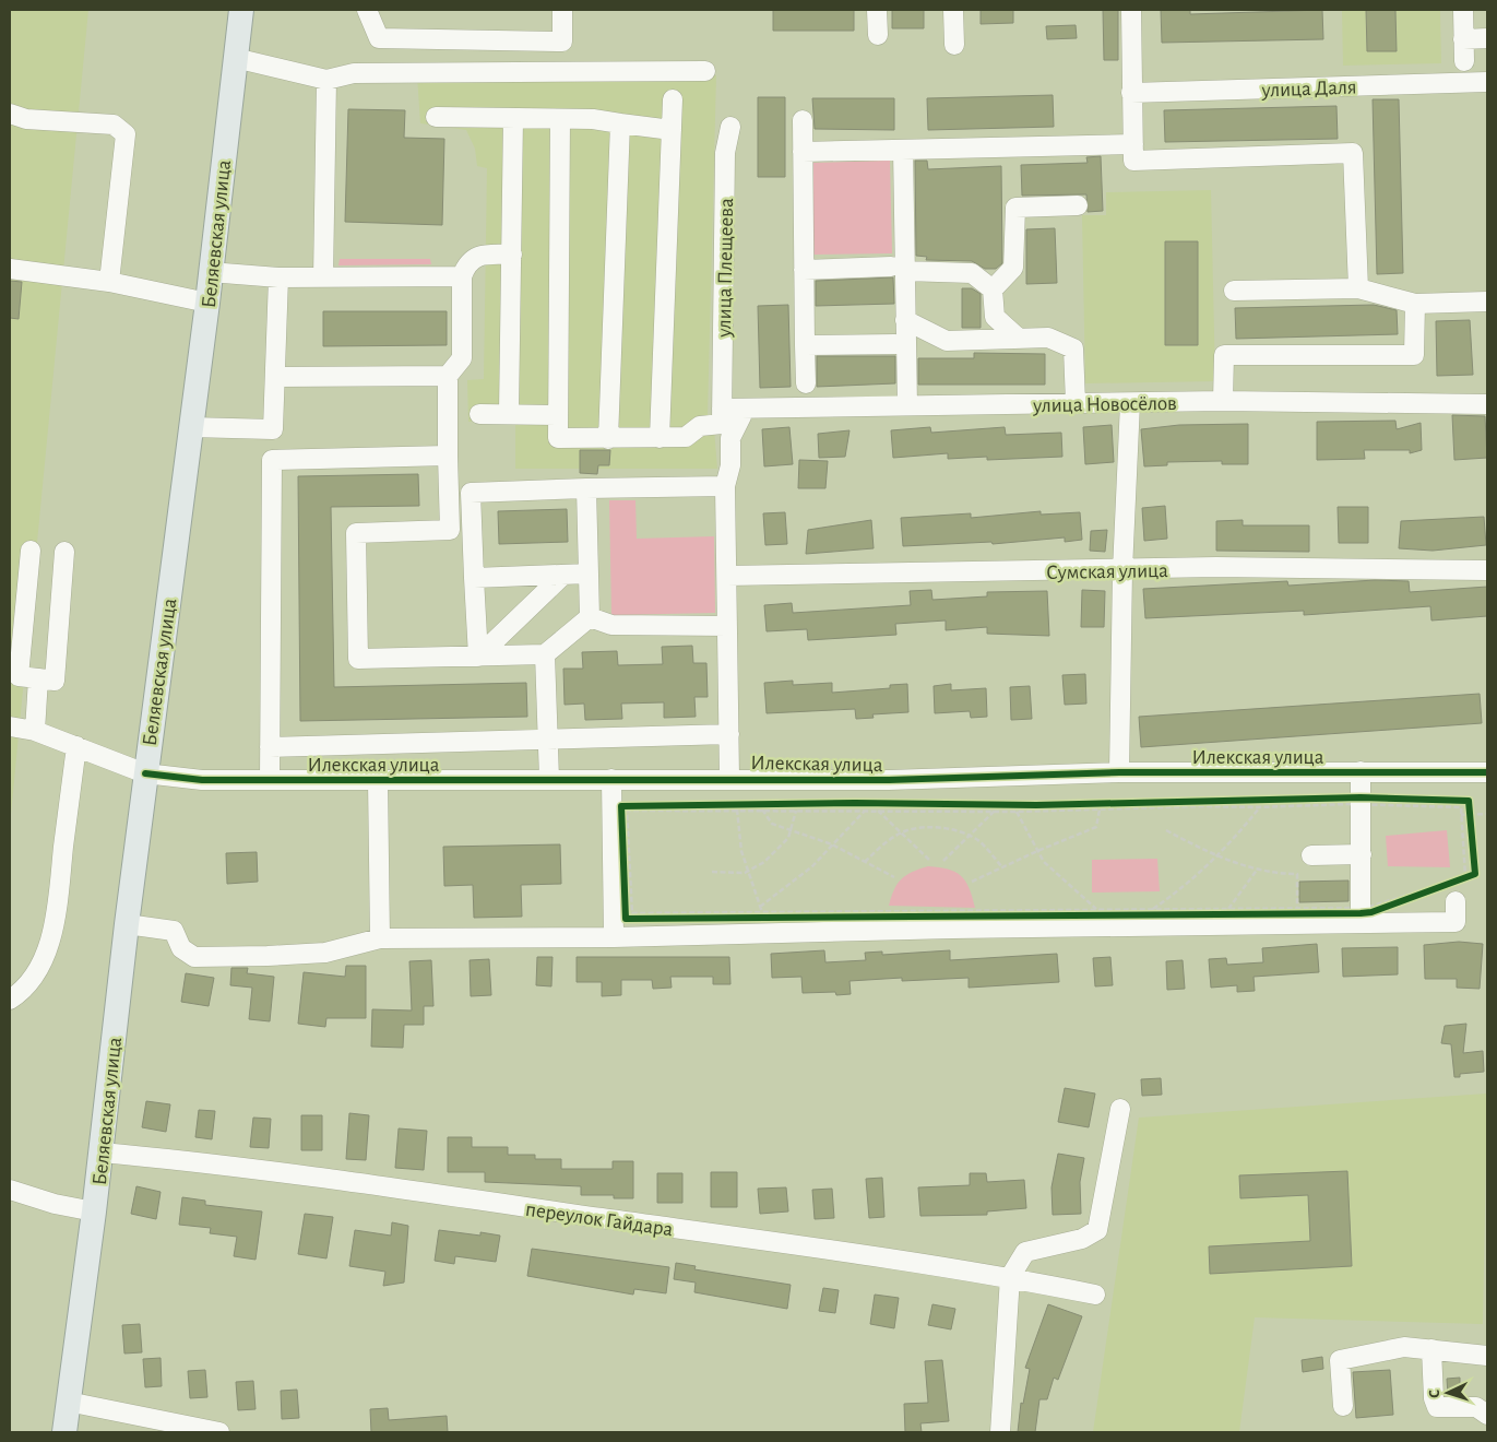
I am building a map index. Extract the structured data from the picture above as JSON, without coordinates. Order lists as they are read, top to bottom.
{
  "streets": {
    "main road": ["Беляевская улица"],
    "street": [
      "улица Даля",
      "улица Плещеева",
      "улица Новосёлов",
      "Сумская улица",
      "Илекская улица",
      "переулок Гайдара"
    ]
  },
  "crossings": [
    ["Беляевская улица", "Илекская улица"],
    ["Беляевская улица", "переулок Гайдара"],
    ["улица Плещеева", "улица Новосёлов"],
    ["улица Плещеева", "Сумская улица"],
    ["улица Плещеева", "Илекская улица"]
  ],
  "north": "left"
}
